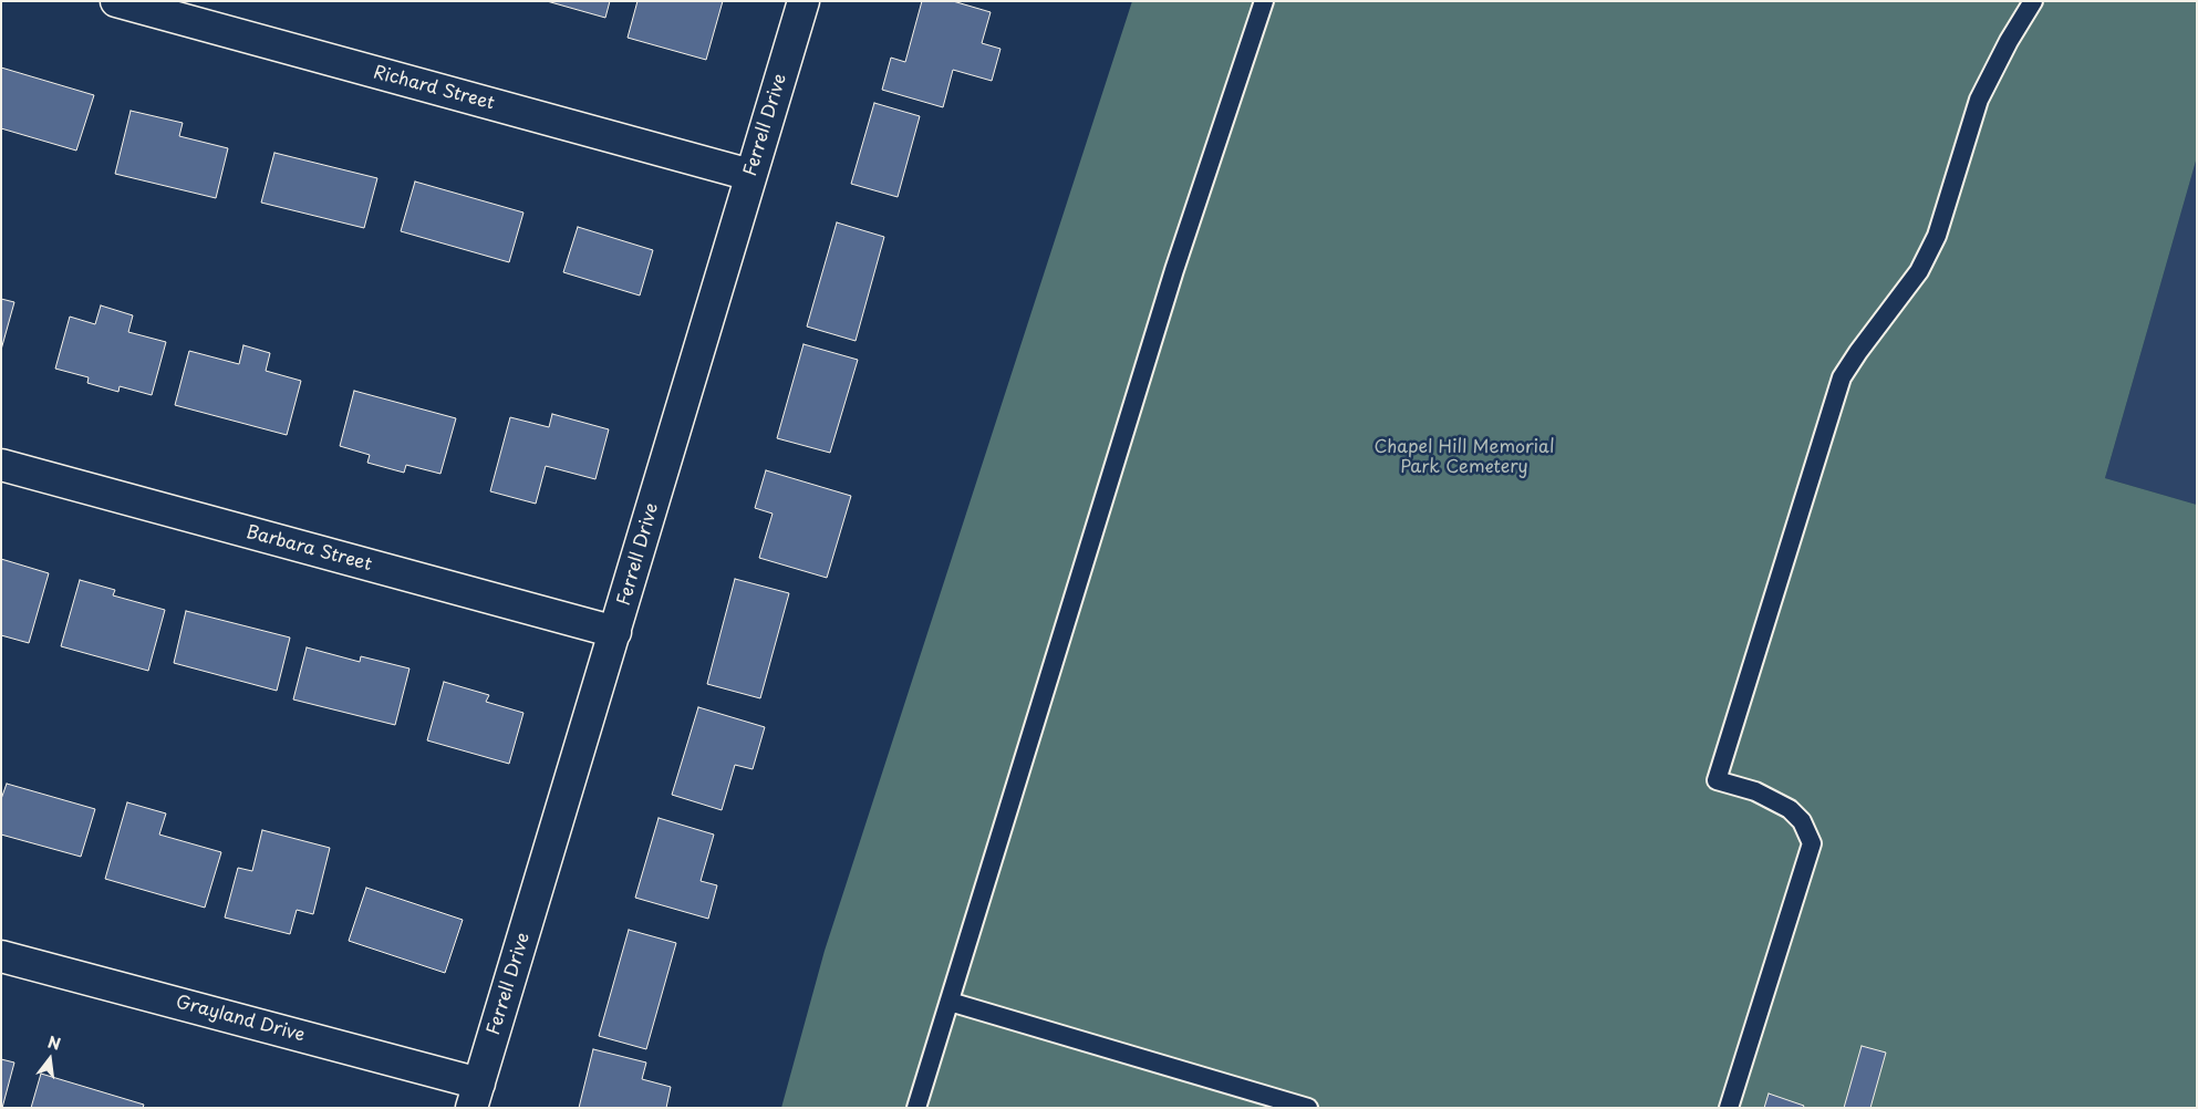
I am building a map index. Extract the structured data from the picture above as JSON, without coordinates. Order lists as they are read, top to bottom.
{
  "streets": {
    "street": [
      "Richard Street",
      "Ferrell Drive",
      "Barbara Street",
      "Grayland Drive"
    ]
  },
  "crossings": [
    ["Richard Street", "Ferrell Drive"],
    ["Ferrell Drive", "Barbara Street"],
    ["Ferrell Drive", "Grayland Drive"]
  ],
  "parks": ["Chapel Hill Memorial Park Cemetery"],
  "north": "top"
}
